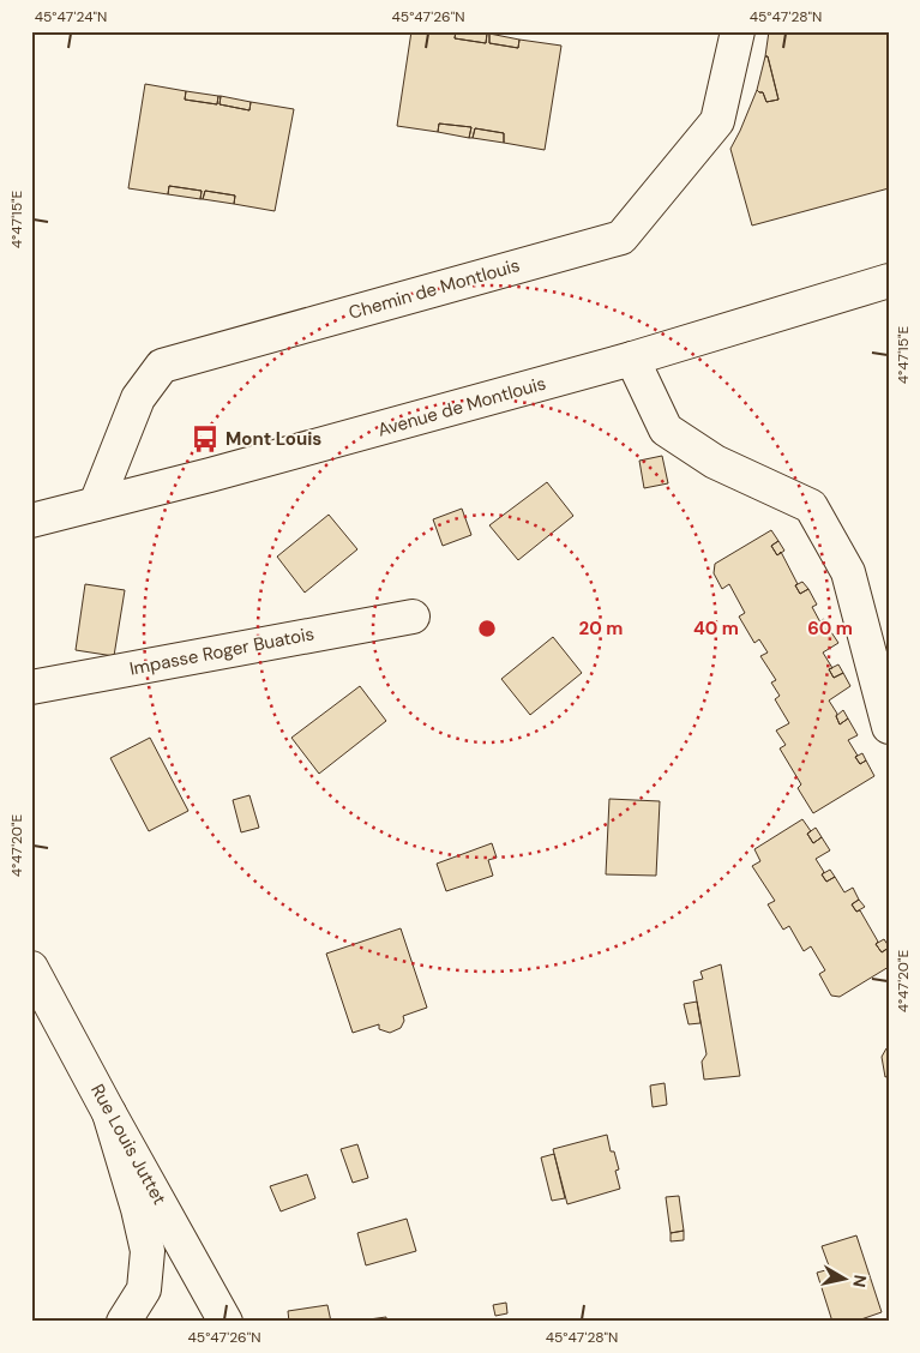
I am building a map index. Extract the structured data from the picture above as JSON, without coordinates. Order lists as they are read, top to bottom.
{
  "streets": {
    "street": [
      "Chemin de Montlouis",
      "Avenue de Montlouis",
      "Impasse Roger Buatois",
      "Rue Louis Juttet"
    ]
  },
  "crossings": [
    ["Chemin de Montlouis", "Avenue de Montlouis"]
  ],
  "places": {
    "bus stop": ["Mont Louis"]
  },
  "north": "right",
  "coordinates": [
    "45°47'24\"N",
    "45°47'26\"N",
    "45°47'28\"N",
    "4°47'15\"E",
    "4°47'20\"E"
  ],
  "rings": ["20 m", "40 m", "60 m"]
}
